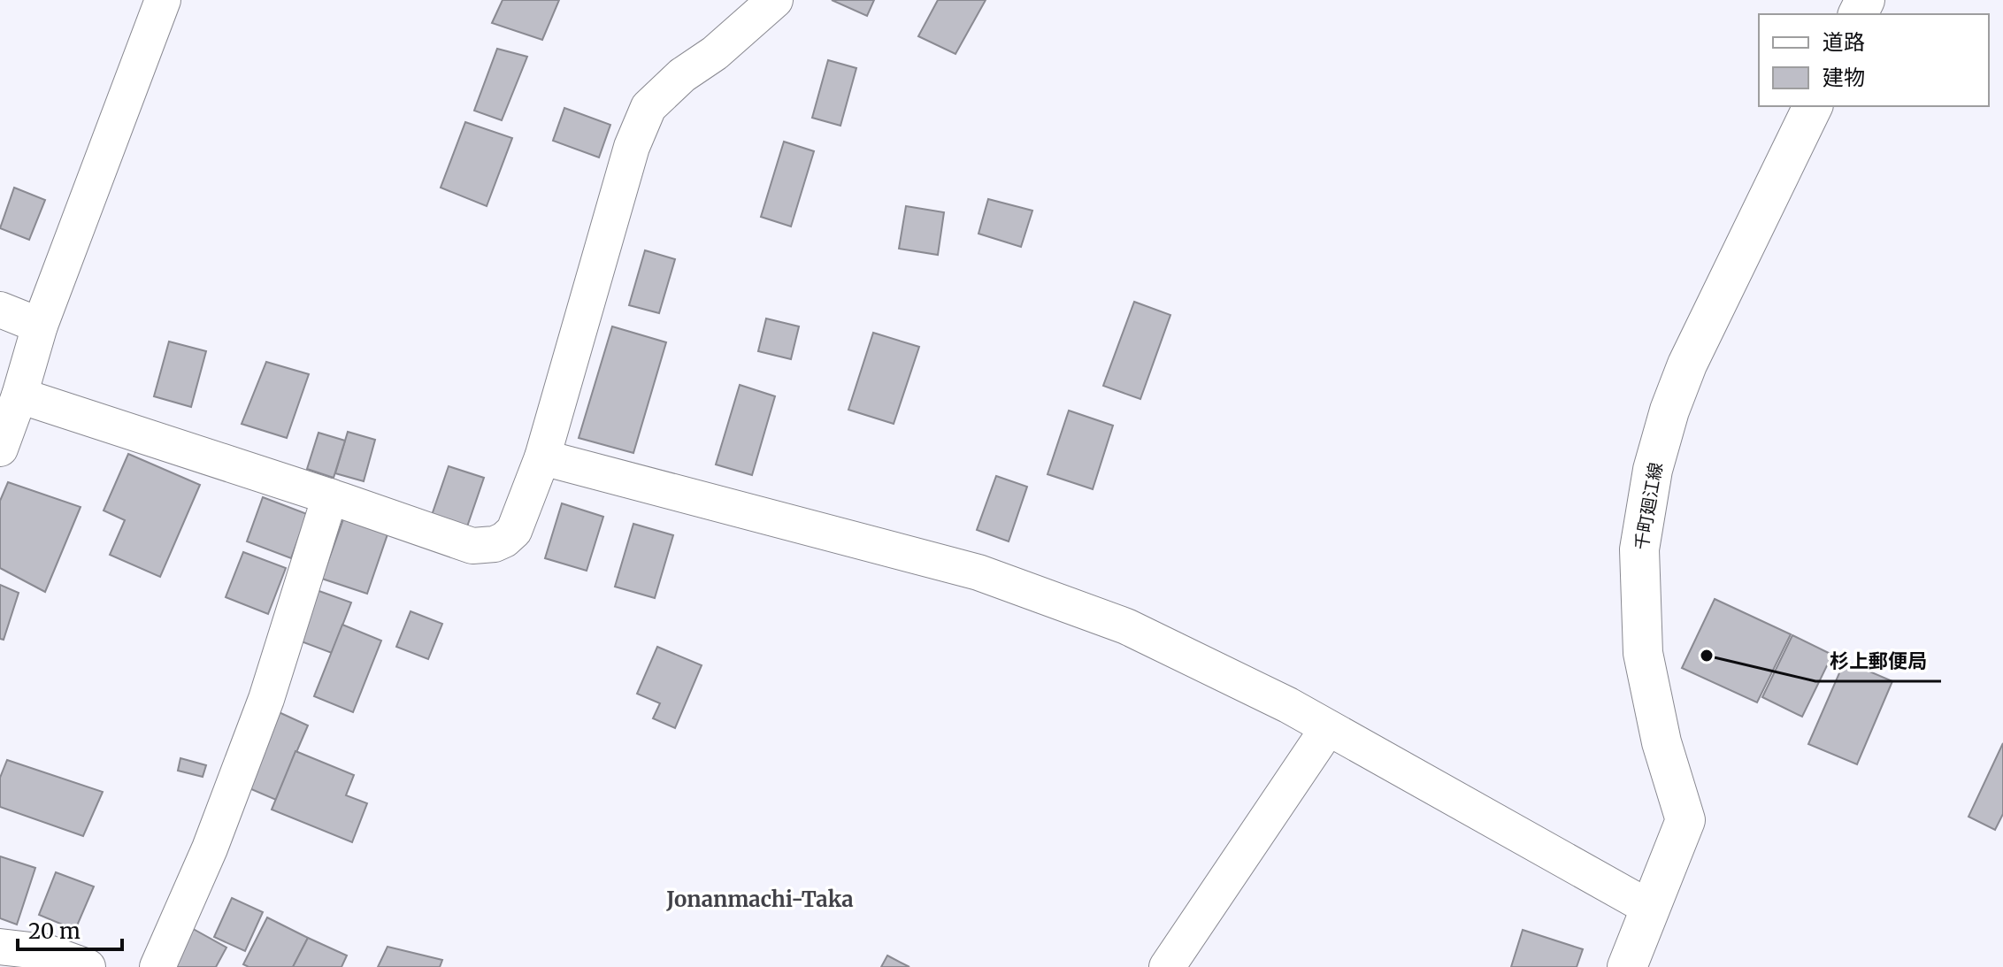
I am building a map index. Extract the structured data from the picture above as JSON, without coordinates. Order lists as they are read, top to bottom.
{
  "streets": {
    "main road": ["千町廻江線"]
  },
  "districts": ["Jonanmachi-Taka"],
  "places": ["杉上郵便局"],
  "legend": ["道路", "建物"],
  "scale_bar": "20 m"
}
